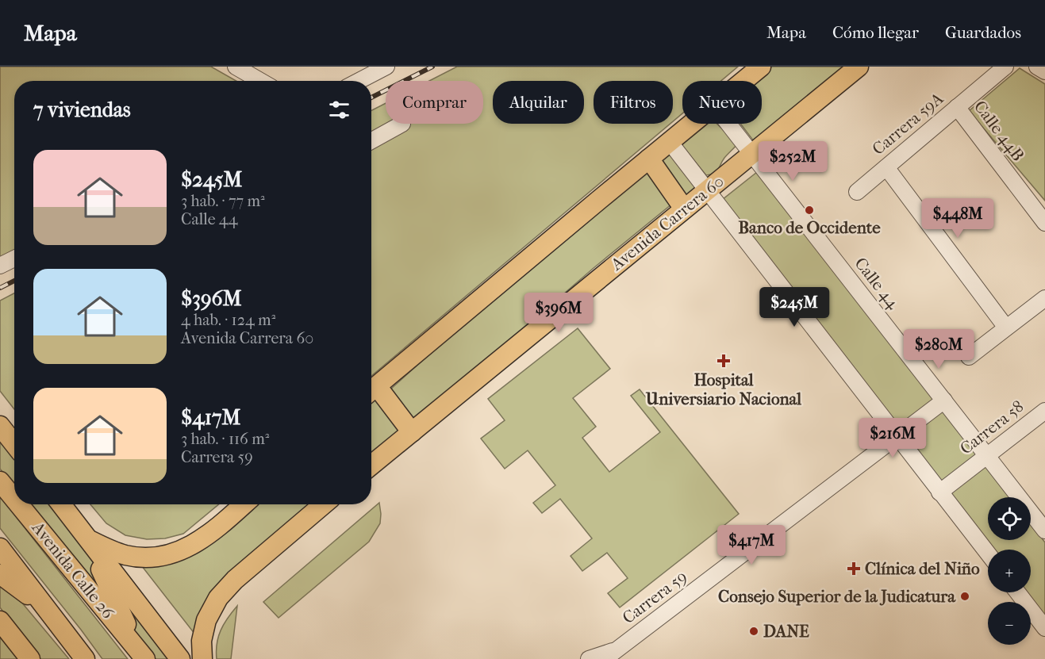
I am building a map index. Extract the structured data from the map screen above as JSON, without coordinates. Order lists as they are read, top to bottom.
{
  "streets": {
    "main road": ["Avenida Carrera 60", "Avenida Calle 26"],
    "street": [
      "Carrera 59A",
      "Calle 44B",
      "Calle 44",
      "Carrera 58",
      "Carrera 59"
    ]
  },
  "crossings": [
    ["Carrera 59A", "Calle 44B"],
    ["Avenida Carrera 60", "Calle 44"],
    ["Calle 44", "Carrera 58"],
    ["Calle 44", "Carrera 59"]
  ],
  "places": {
    "other": ["Banco de Occidente", "Consejo Superior de la Judicatura", "DANE"],
    "health": ["Hospital Universiario Nacional", "Clínica del Niño"]
  },
  "page": {
    "header": "Mapa",
    "nav": ["Mapa", "Cómo llegar", "Guardados"],
    "chip": [
      "Comprar",
      "Alquilar",
      "Filtros",
      "Nuevo"
    ],
    "heading": "7 viviendas",
    "list": [
      {
        "name": "$245M",
        "note": "3 hab. · 77 m² · Calle 44"
      },
      {
        "name": "$396M",
        "note": "4 hab. · 124 m² · Avenida Carrera 60"
      },
      {
        "name": "$417M",
        "note": "3 hab. · 116 m² · Carrera 59"
      }
    ],
    "price": [
      "$252M",
      "$448M",
      "$245M",
      "$396M",
      "$280M",
      "$216M",
      "$417M"
    ],
    "map_buttons": ["+", "−"]
  }
}
